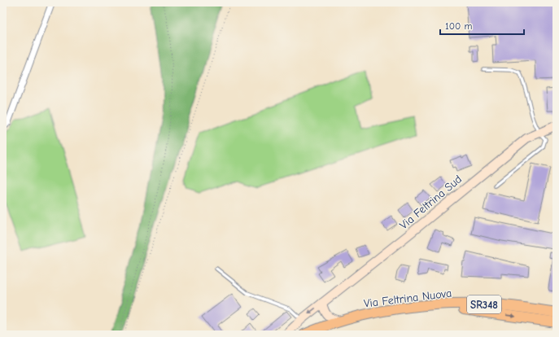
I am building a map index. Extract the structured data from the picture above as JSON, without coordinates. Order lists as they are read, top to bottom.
{
  "streets": {
    "main road": ["Via Feltrina Sud", "Via Feltrina Nuova", "SR348"]
  },
  "scale_bar": "100 m"
}
